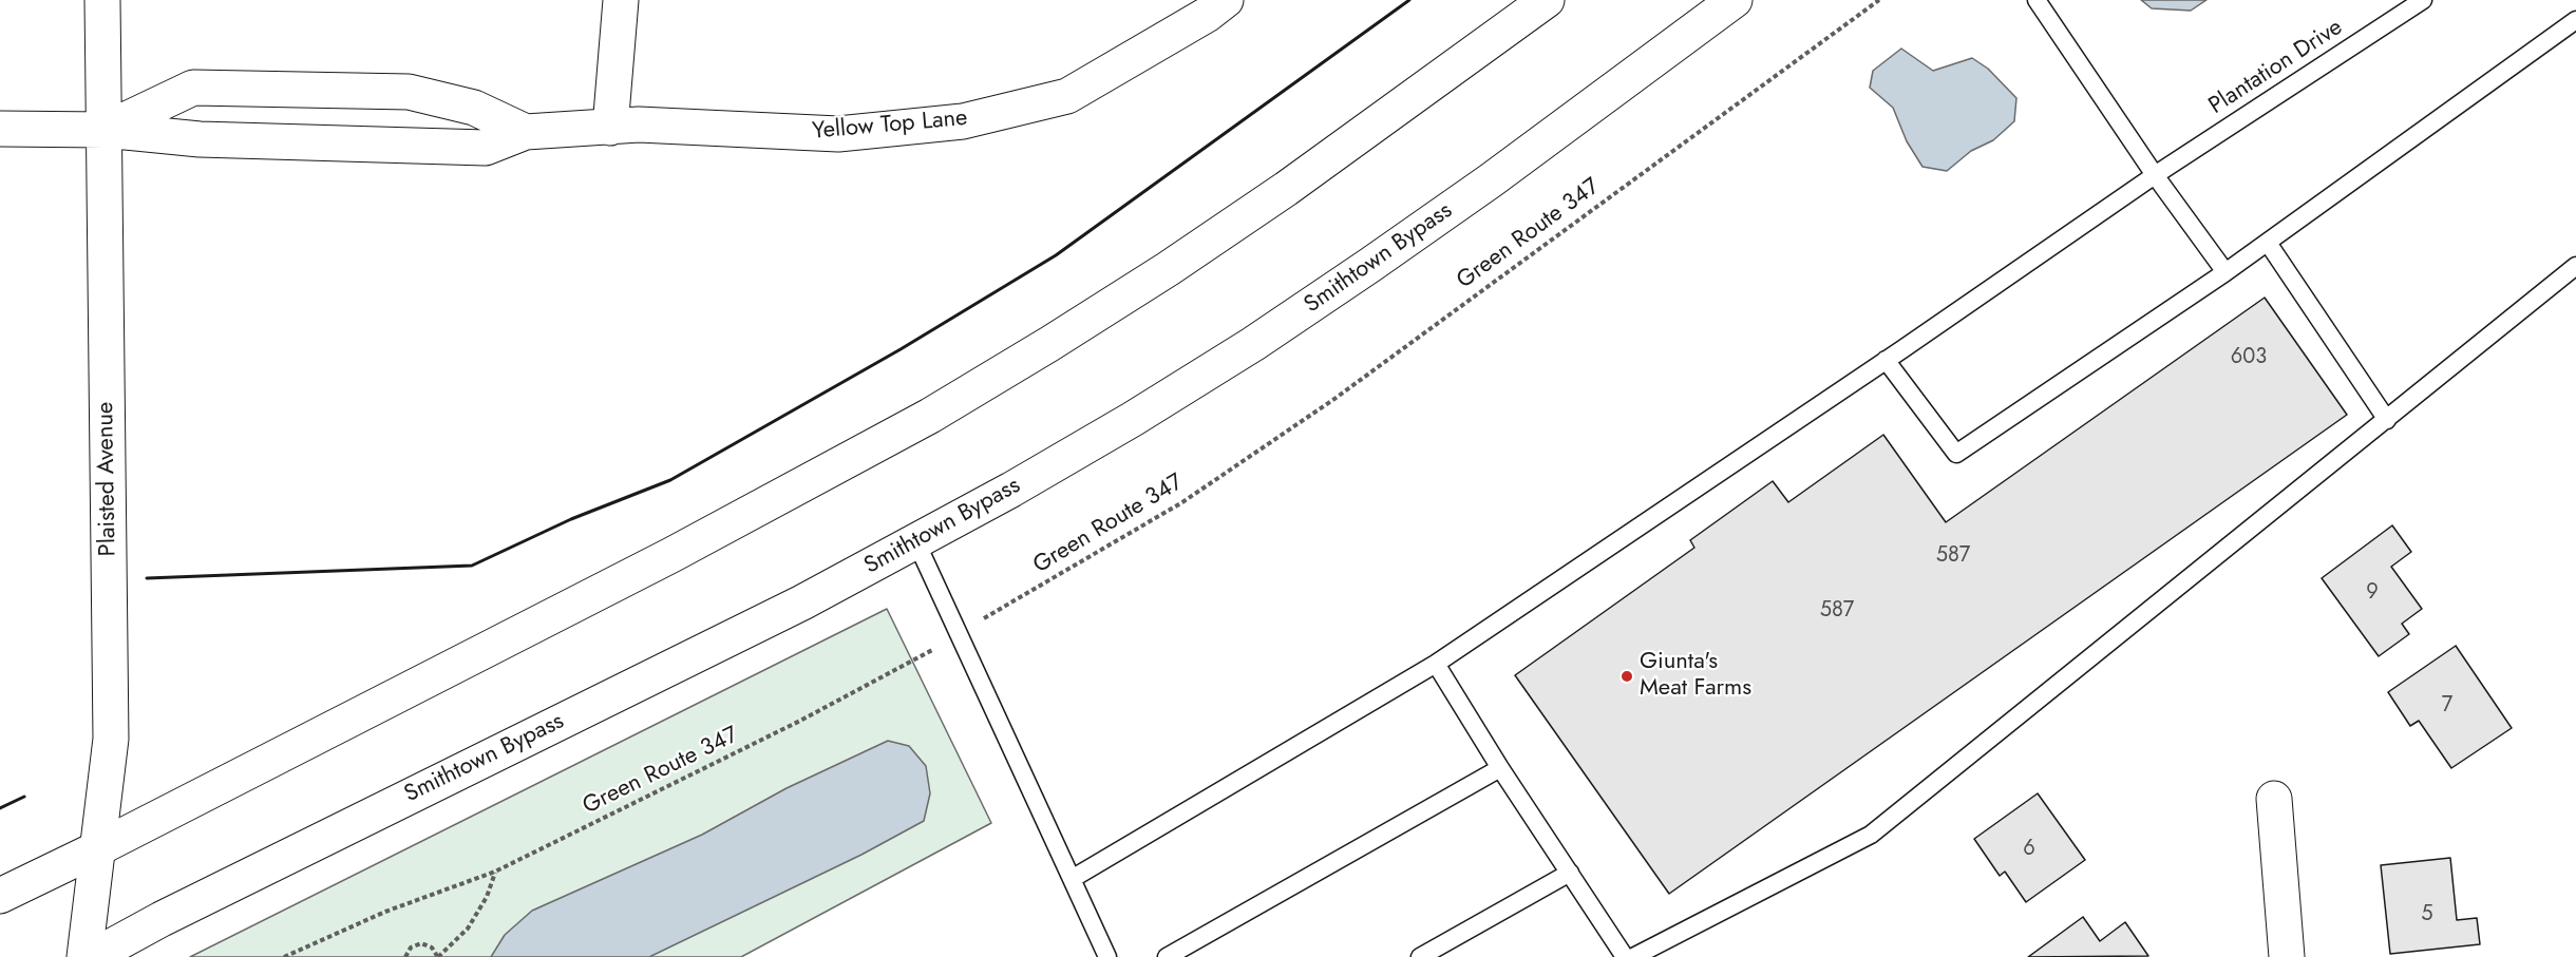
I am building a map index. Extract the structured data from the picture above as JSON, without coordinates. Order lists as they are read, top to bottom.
{
  "streets": {
    "main road": ["Yellow Top Lane", "Smithtown Bypass", "Plaisted Avenue"],
    "lane": ["Plantation Drive"],
    "path": ["Green Route 347"]
  },
  "crossings": [
    ["Yellow Top Lane", "Plaisted Avenue"]
  ],
  "places": ["Giunta's Meat Farms"],
  "house_numbers": [
    "603",
    "587",
    "9",
    "587",
    "7",
    "6",
    "5"
  ]
}
